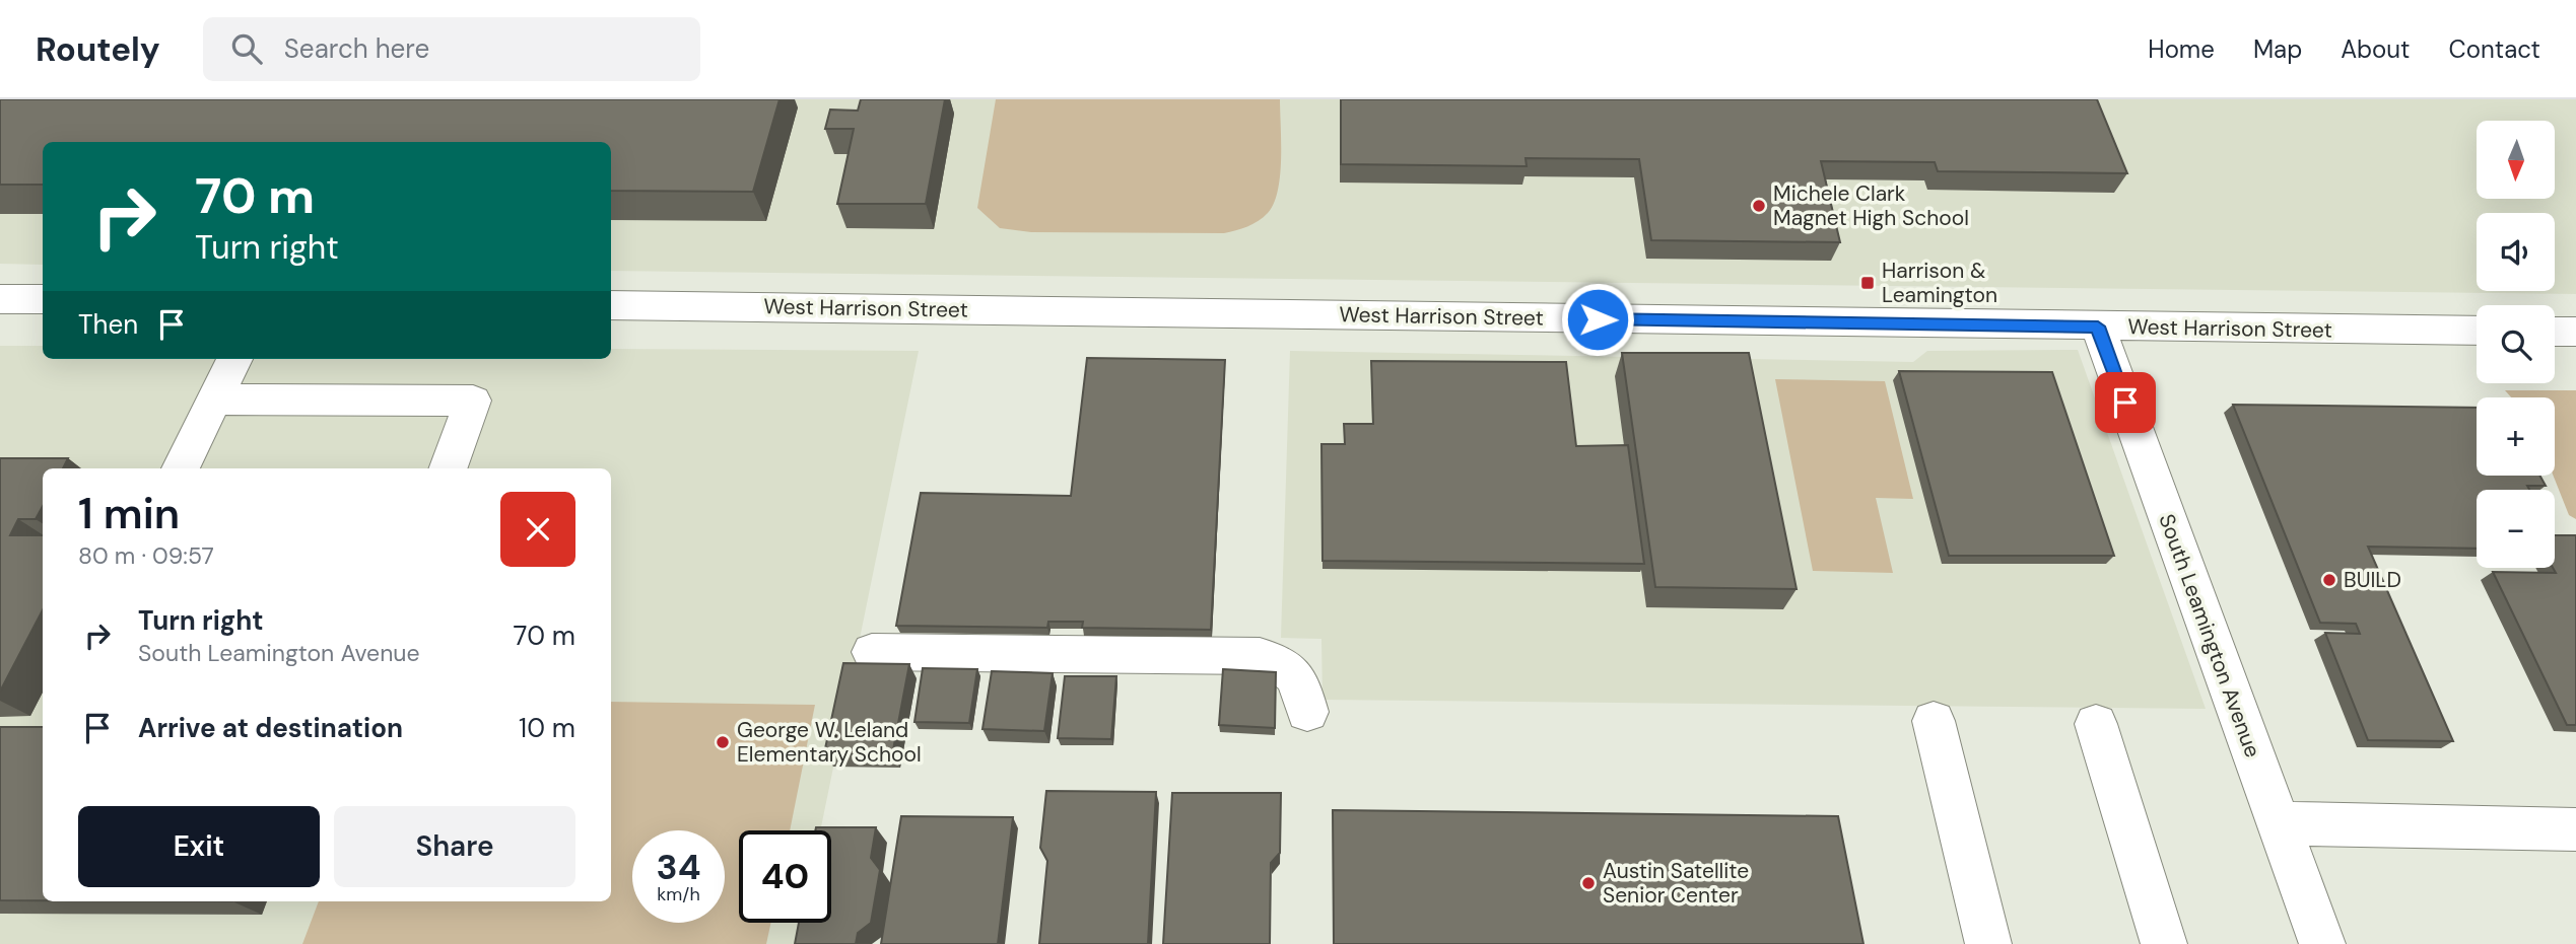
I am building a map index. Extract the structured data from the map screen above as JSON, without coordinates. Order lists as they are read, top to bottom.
{
  "streets": {
    "street": ["West Harrison Street", "South Leamington Avenue"]
  },
  "crossings": [
    ["West Harrison Street", "South Leamington Avenue"]
  ],
  "places": {
    "other": [
      "Michele Clark Magnet High School",
      "BUILD",
      "George W. Leland Elementary School",
      "Austin Satellite Senior Center"
    ],
    "transit": ["Harrison & Leamington"]
  },
  "north": "bottom",
  "page": {
    "header": "Routely",
    "search": "Search here",
    "nav": [
      "Home",
      "Map",
      "About",
      "Contact"
    ],
    "map_buttons": ["+", "−"],
    "turn": ["70 m", "Turn right"],
    "then": "Then",
    "heading": ["1 min", "80 m · 09:57"],
    "list": [
      {
        "name": "Turn right",
        "note": "South Leamington Avenue",
        "value": "70 m"
      },
      {
        "name": "Arrive at destination",
        "value": "10 m"
      }
    ],
    "buttons": ["Exit", "Share"],
    "speed": "34 km/h",
    "limit": "40"
  }
}
